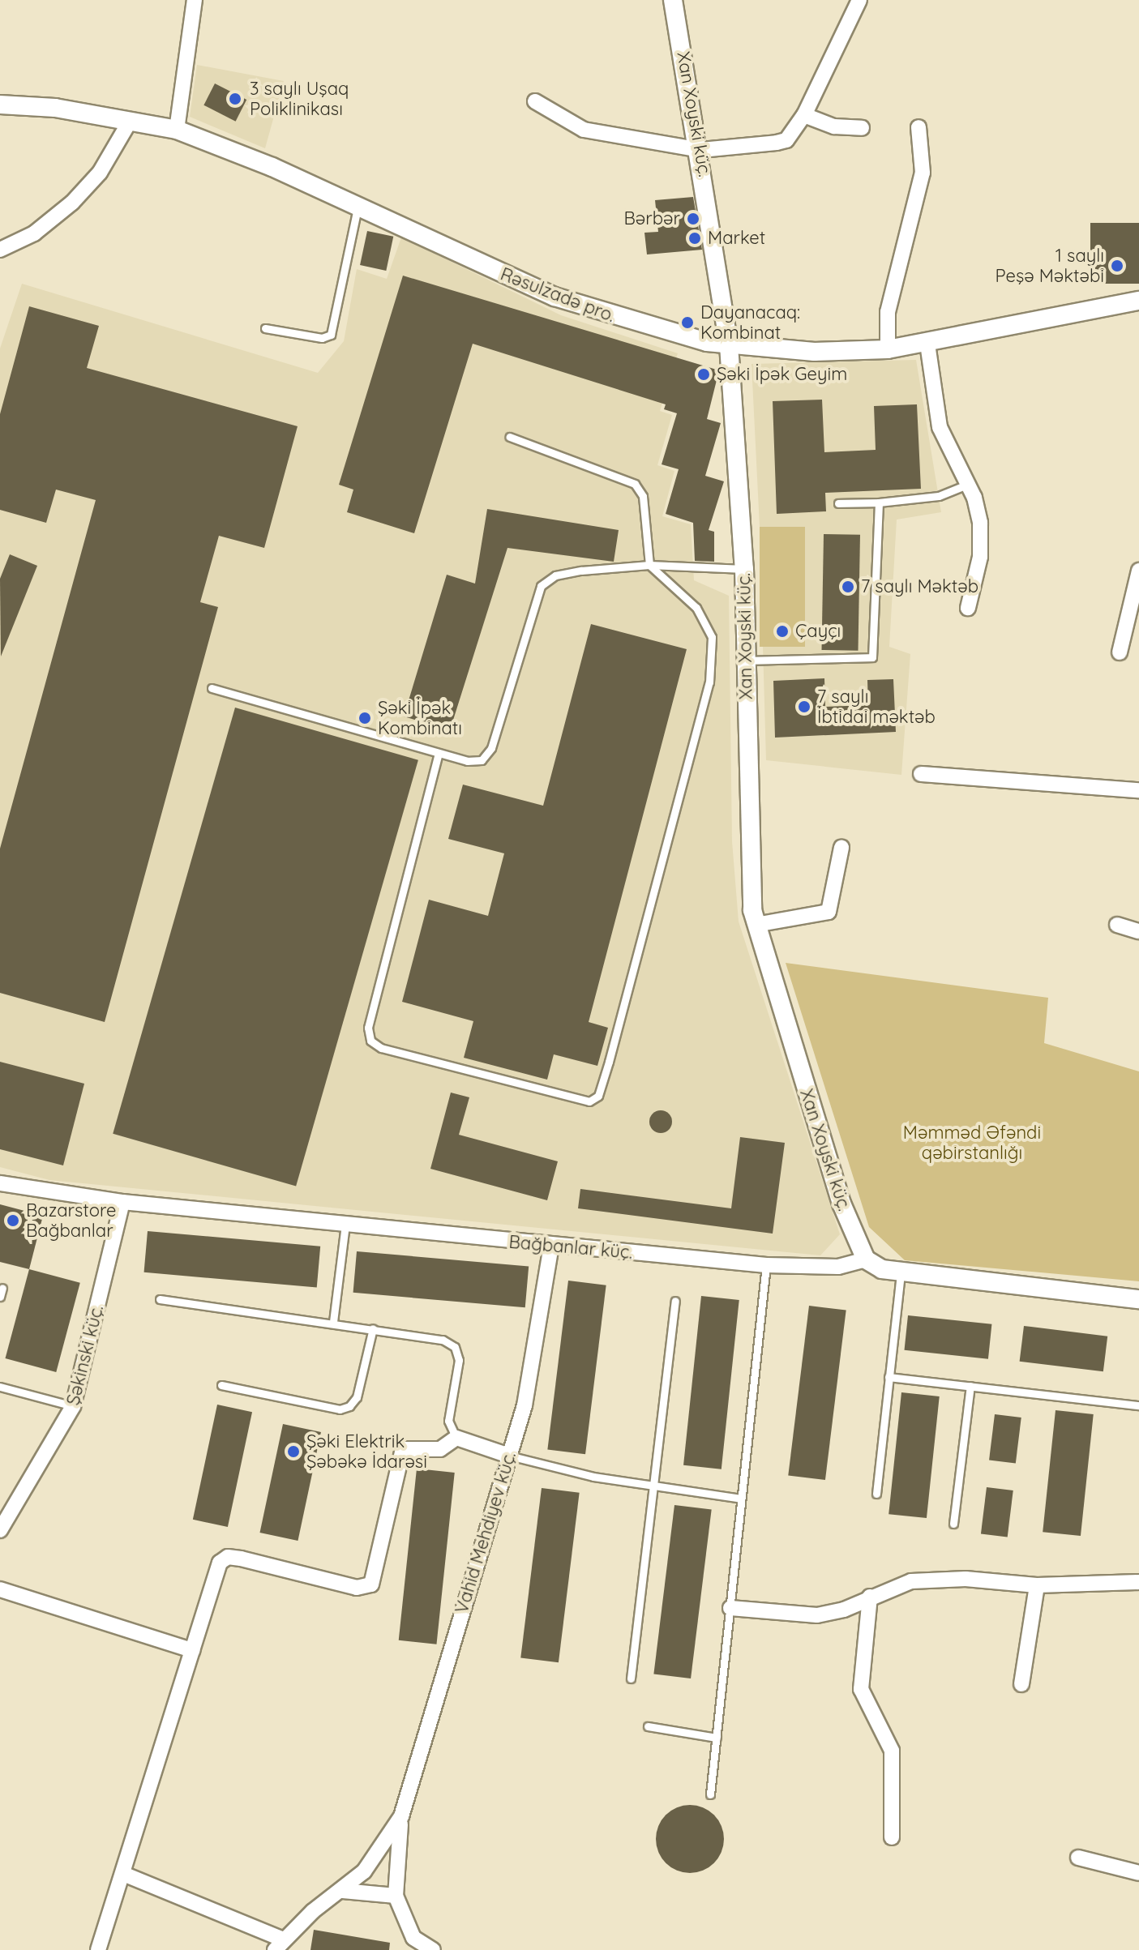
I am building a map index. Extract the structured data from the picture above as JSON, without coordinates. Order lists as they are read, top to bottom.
{
  "streets": {
    "street": [
      "Xan Xoyski küç.",
      "Rəsulzadə pro.",
      "Bağbanlar küç.",
      "Şəkinski küç.",
      "Vahid Mehdiyev küç."
    ]
  },
  "crossings": [
    ["Xan Xoyski küç.", "Rəsulzadə pro."],
    ["Xan Xoyski küç.", "Bağbanlar küç."],
    ["Bağbanlar küç.", "Şəkinski küç."],
    ["Bağbanlar küç.", "Vahid Mehdiyev küç."]
  ],
  "parks": ["Məmməd Əfəndi qəbirstanlığı"],
  "places": [
    "3 saylı Uşaq Poliklinikası",
    "Bərbər",
    "Market",
    "1 saylı Peşə Məktəbi",
    "Dayanacaq: Kombinat",
    "Şəki İpək Geyim",
    "7 saylı Məktəb",
    "Çayçı",
    "7 saylı İbtidai məktəb",
    "Şəki İpək Kombinatı",
    "Bazarstore Bağbanlar",
    "Şəki Elektrik Şəbəkə İdarəsi"
  ]
}
